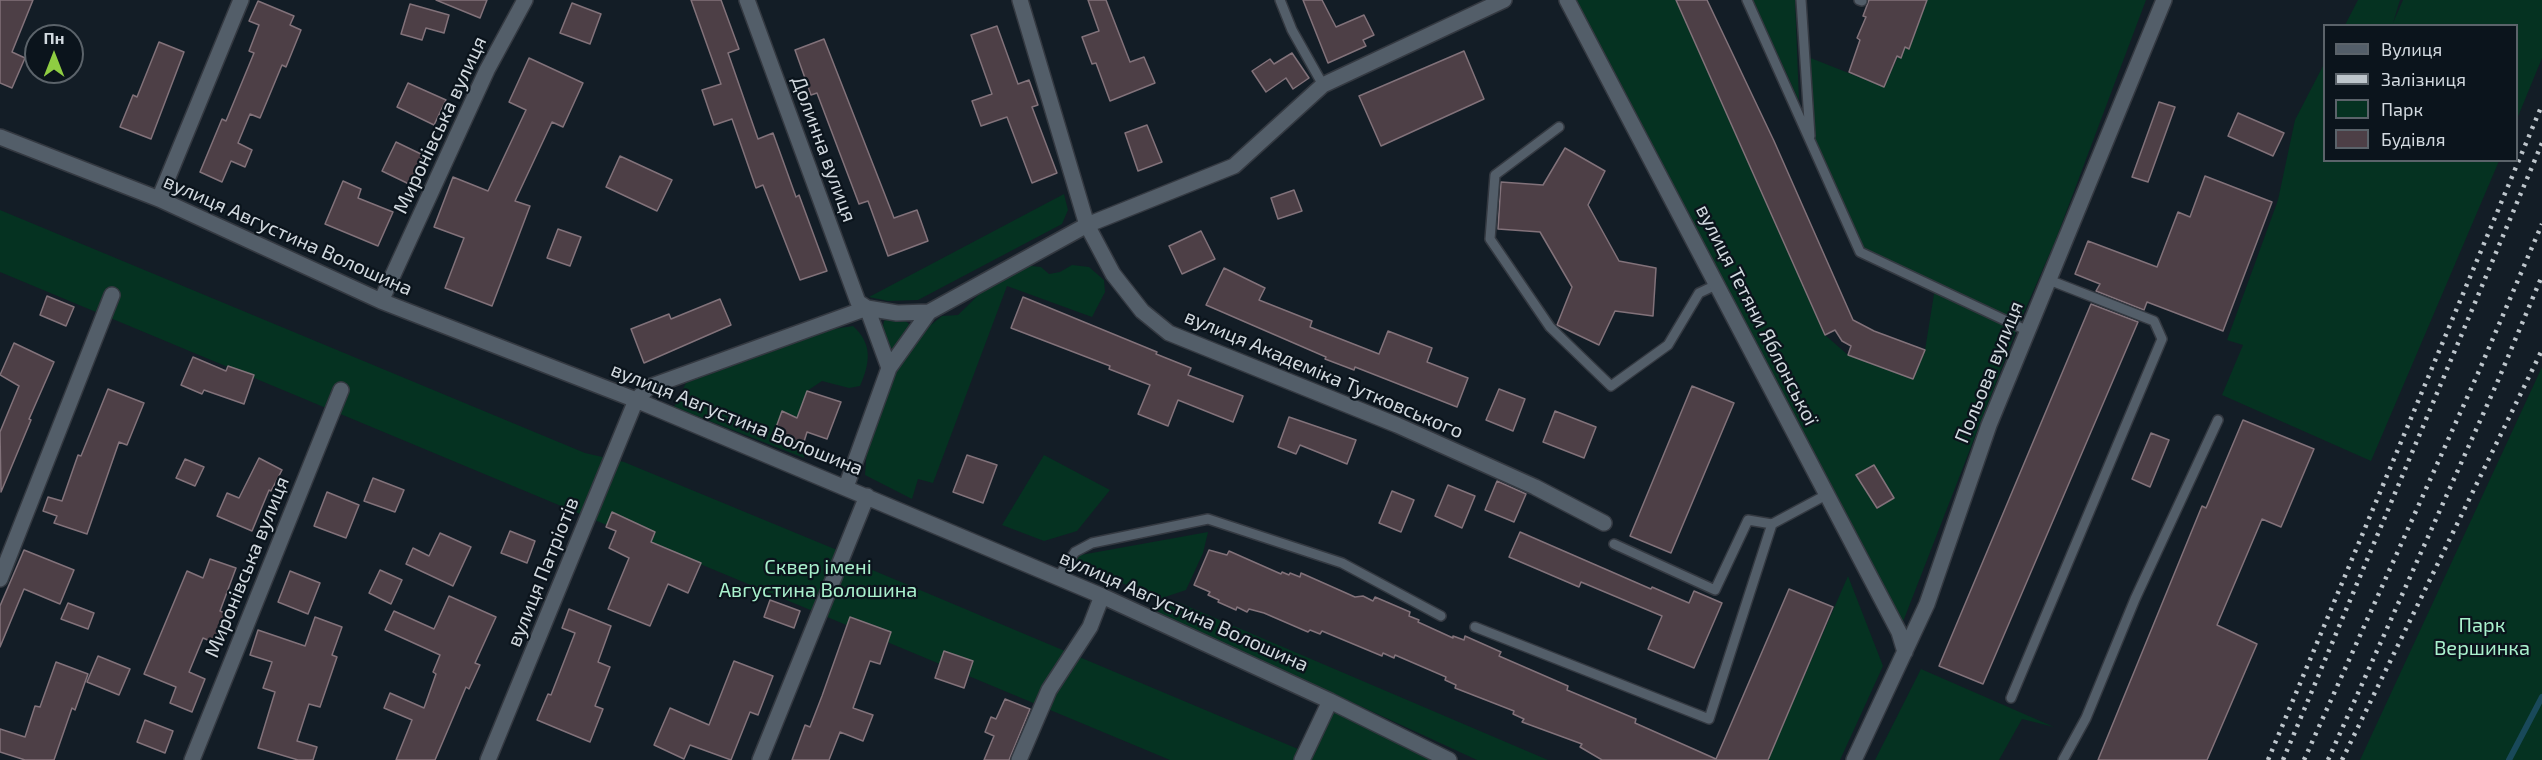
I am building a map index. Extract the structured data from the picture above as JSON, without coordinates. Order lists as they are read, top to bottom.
{
  "streets": {
    "street": [
      "Миронівська вулиця",
      "Долинна вулиця",
      "вулиця Августина Волошина",
      "вулиця Тетяни Яблонської",
      "Польова вулиця",
      "вулиця Академіка Тутковського",
      "вулиця Патріотів"
    ]
  },
  "crossings": [
    ["Миронівська вулиця", "вулиця Августина Волошина"],
    ["вулиця Августина Волошина", "вулиця Патріотів"],
    ["вулиця Тетяни Яблонської", "Польова вулиця"]
  ],
  "parks": ["Сквер імені Августина Волошина", "Парк Вершинка"],
  "legend": [
    "Вулиця",
    "Залізниця",
    "Парк",
    "Будівля"
  ],
  "north": "top"
}
